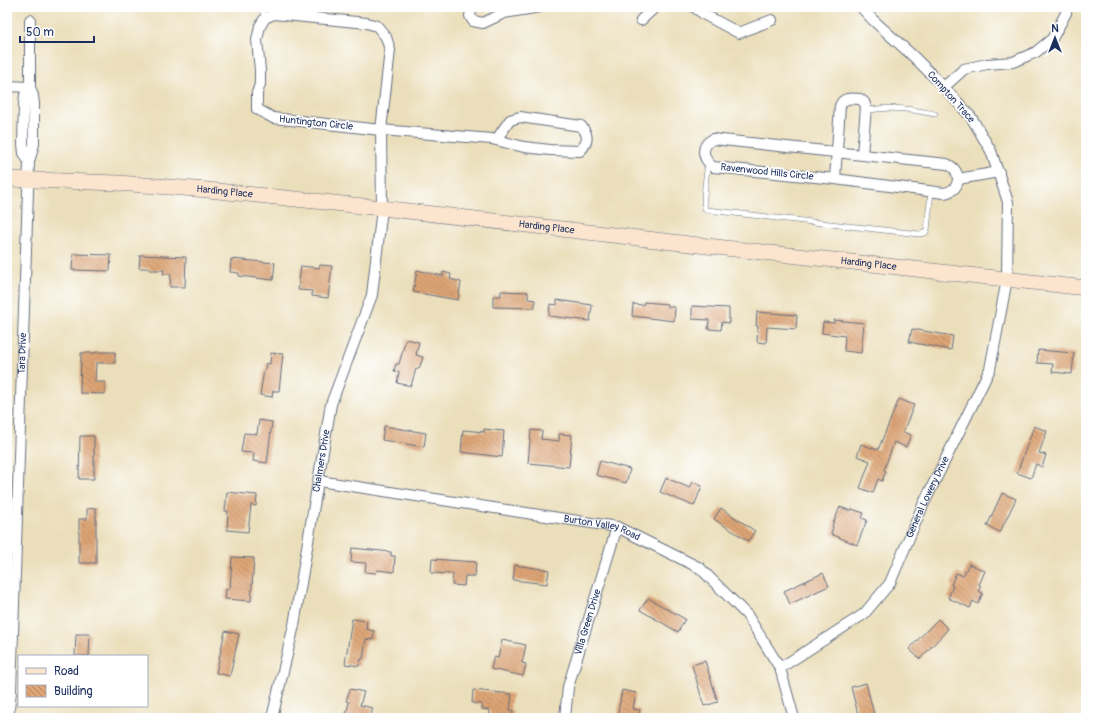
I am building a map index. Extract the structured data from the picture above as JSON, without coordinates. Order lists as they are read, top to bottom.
{
  "streets": {
    "main road": ["Harding Place"],
    "street": [
      "Compton Trace",
      "Huntington Circle",
      "Ravenwood Hills Circle",
      "Tara Drive",
      "Chalmers Drive",
      "General Lowery Drive",
      "Burton Valley Road",
      "Villa Green Drive"
    ]
  },
  "crossings": [
    ["Compton Trace", "Harding Place"],
    ["Compton Trace", "General Lowery Drive"],
    ["Harding Place", "Tara Drive"],
    ["Harding Place", "Chalmers Drive"],
    ["Harding Place", "General Lowery Drive"],
    ["Chalmers Drive", "Burton Valley Road"],
    ["General Lowery Drive", "Burton Valley Road"],
    ["Burton Valley Road", "Villa Green Drive"]
  ],
  "legend": ["Road", "Building"],
  "scale_bar": "50 m",
  "north": "top"
}
